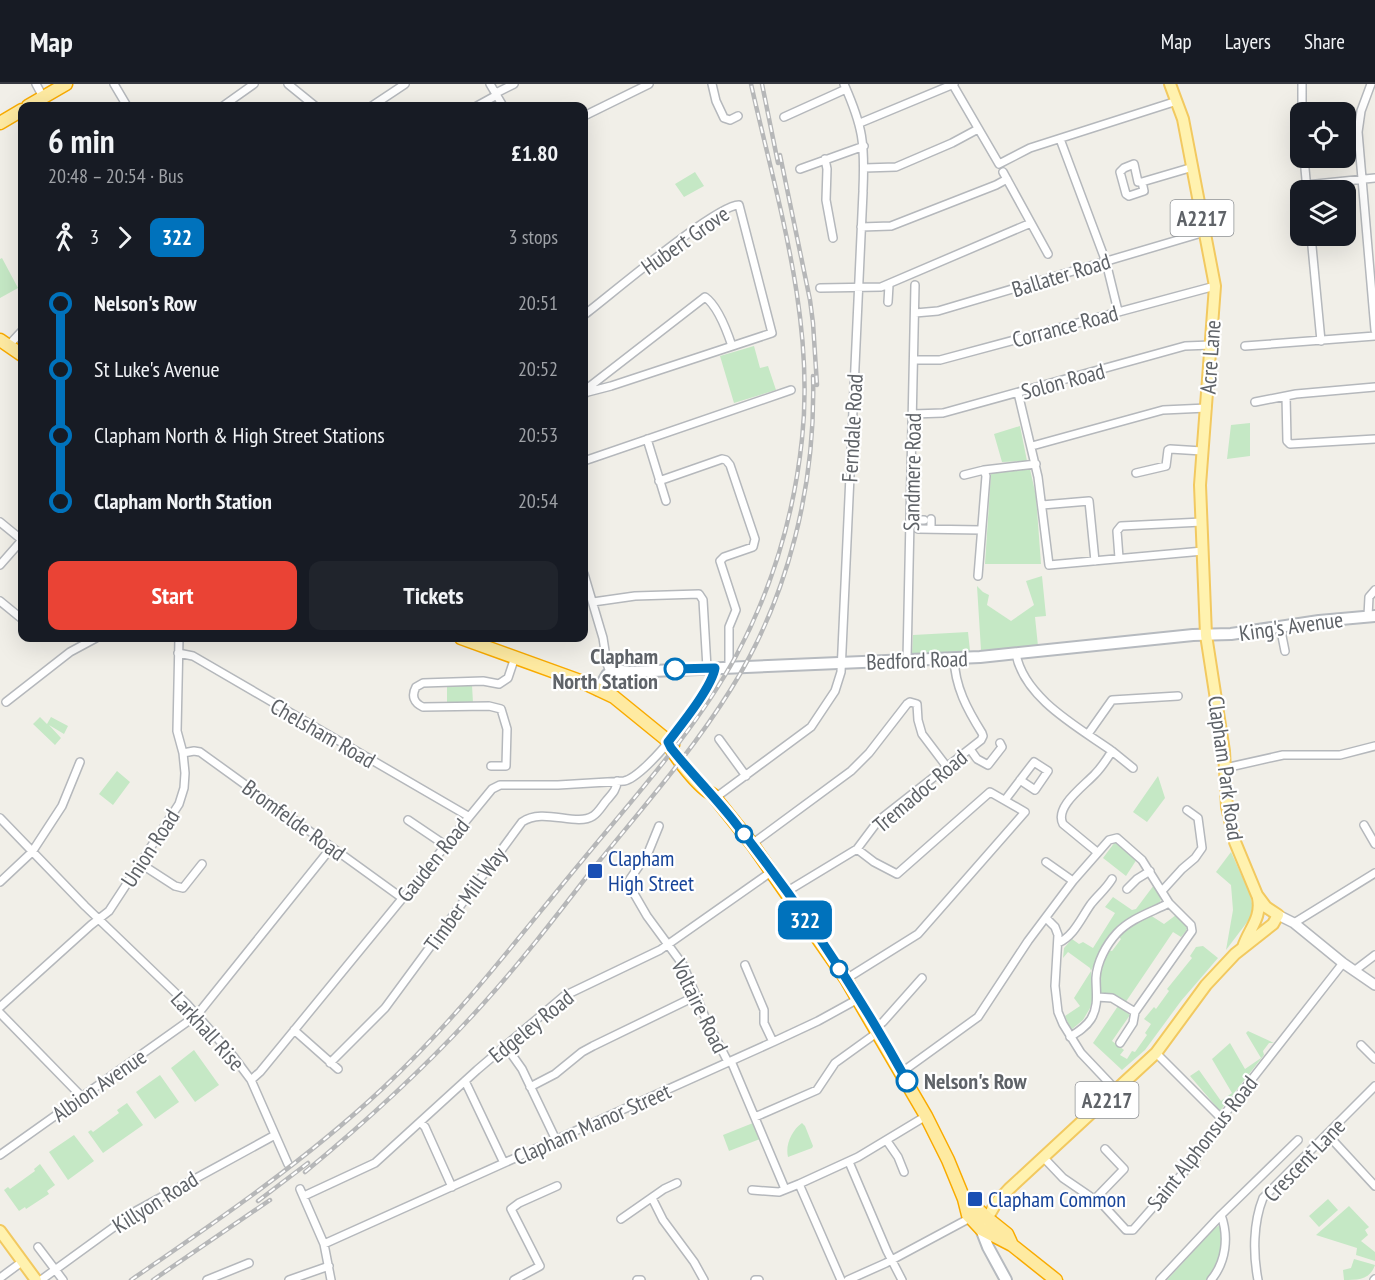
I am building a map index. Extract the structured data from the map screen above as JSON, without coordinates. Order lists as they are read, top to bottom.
{
  "streets": {
    "main road": [
      "A2217",
      "Acre Lane",
      "King's Avenue",
      "Bedford Road",
      "Clapham Park Road"
    ],
    "street": [
      "Hubert Grove",
      "Ballater Road",
      "Corrance Road",
      "Solon Road",
      "Ferndale Road",
      "Sandmere Road",
      "Chelsham Road",
      "Tremadoc Road",
      "Bromfelde Road",
      "Union Road",
      "Gauden Road",
      "Timber Mill Way",
      "Voltaire Road",
      "Edgeley Road",
      "Larkhall Rise",
      "Albion Avenue",
      "Clapham Manor Street",
      "Saint Alphonsus Road",
      "Crescent Lane",
      "Killyon Road"
    ]
  },
  "crossings": [
    ["A2217", "Clapham Park Road"],
    ["A2217", "Saint Alphonsus Road"],
    ["Ballater Road", "Acre Lane"],
    ["Ballater Road", "Sandmere Road"],
    ["Corrance Road", "Acre Lane"],
    ["Corrance Road", "Sandmere Road"],
    ["Acre Lane", "Solon Road"],
    ["Acre Lane", "King's Avenue"],
    ["Acre Lane", "Bedford Road"],
    ["Acre Lane", "Clapham Park Road"],
    ["Solon Road", "Sandmere Road"],
    ["Ferndale Road", "Bedford Road"],
    ["Sandmere Road", "Bedford Road"],
    ["King's Avenue", "Bedford Road"],
    ["King's Avenue", "Clapham Park Road"],
    ["Bedford Road", "Clapham Park Road"],
    ["Bedford Road", "Tremadoc Road"],
    ["Bedford Road", "Gauden Road"],
    ["Chelsham Road", "Union Road"],
    ["Chelsham Road", "Gauden Road"],
    ["Bromfelde Road", "Union Road"],
    ["Bromfelde Road", "Gauden Road"],
    ["Bromfelde Road", "Albion Avenue"],
    ["Union Road", "Larkhall Rise"],
    ["Gauden Road", "Timber Mill Way"],
    ["Gauden Road", "Larkhall Rise"],
    ["Voltaire Road", "Edgeley Road"],
    ["Voltaire Road", "Clapham Manor Street"],
    ["Larkhall Rise", "Albion Avenue"],
    ["Larkhall Rise", "Killyon Road"]
  ],
  "places": {
    "other": ["Clapham North Station", "Nelson's Row"],
    "transit": ["Clapham High Street", "Clapham Common"]
  },
  "lines": ["bus line 322"],
  "page": {
    "header": "Map",
    "nav": ["Map", "Layers", "Share"],
    "on_map": "322",
    "heading": ["6 min", "20:48 – 20:54 · Bus", "£1.80"],
    "legs": ["3", "322", "3 stops"],
    "list": [
      {
        "name": "Nelson's Row",
        "value": "20:51"
      },
      {
        "name": "St Luke's Avenue",
        "value": "20:52"
      },
      {
        "name": "Clapham North & High Street Stations",
        "value": "20:53"
      },
      {
        "name": "Clapham North Station",
        "value": "20:54"
      }
    ],
    "buttons": ["Start", "Tickets"]
  }
}
